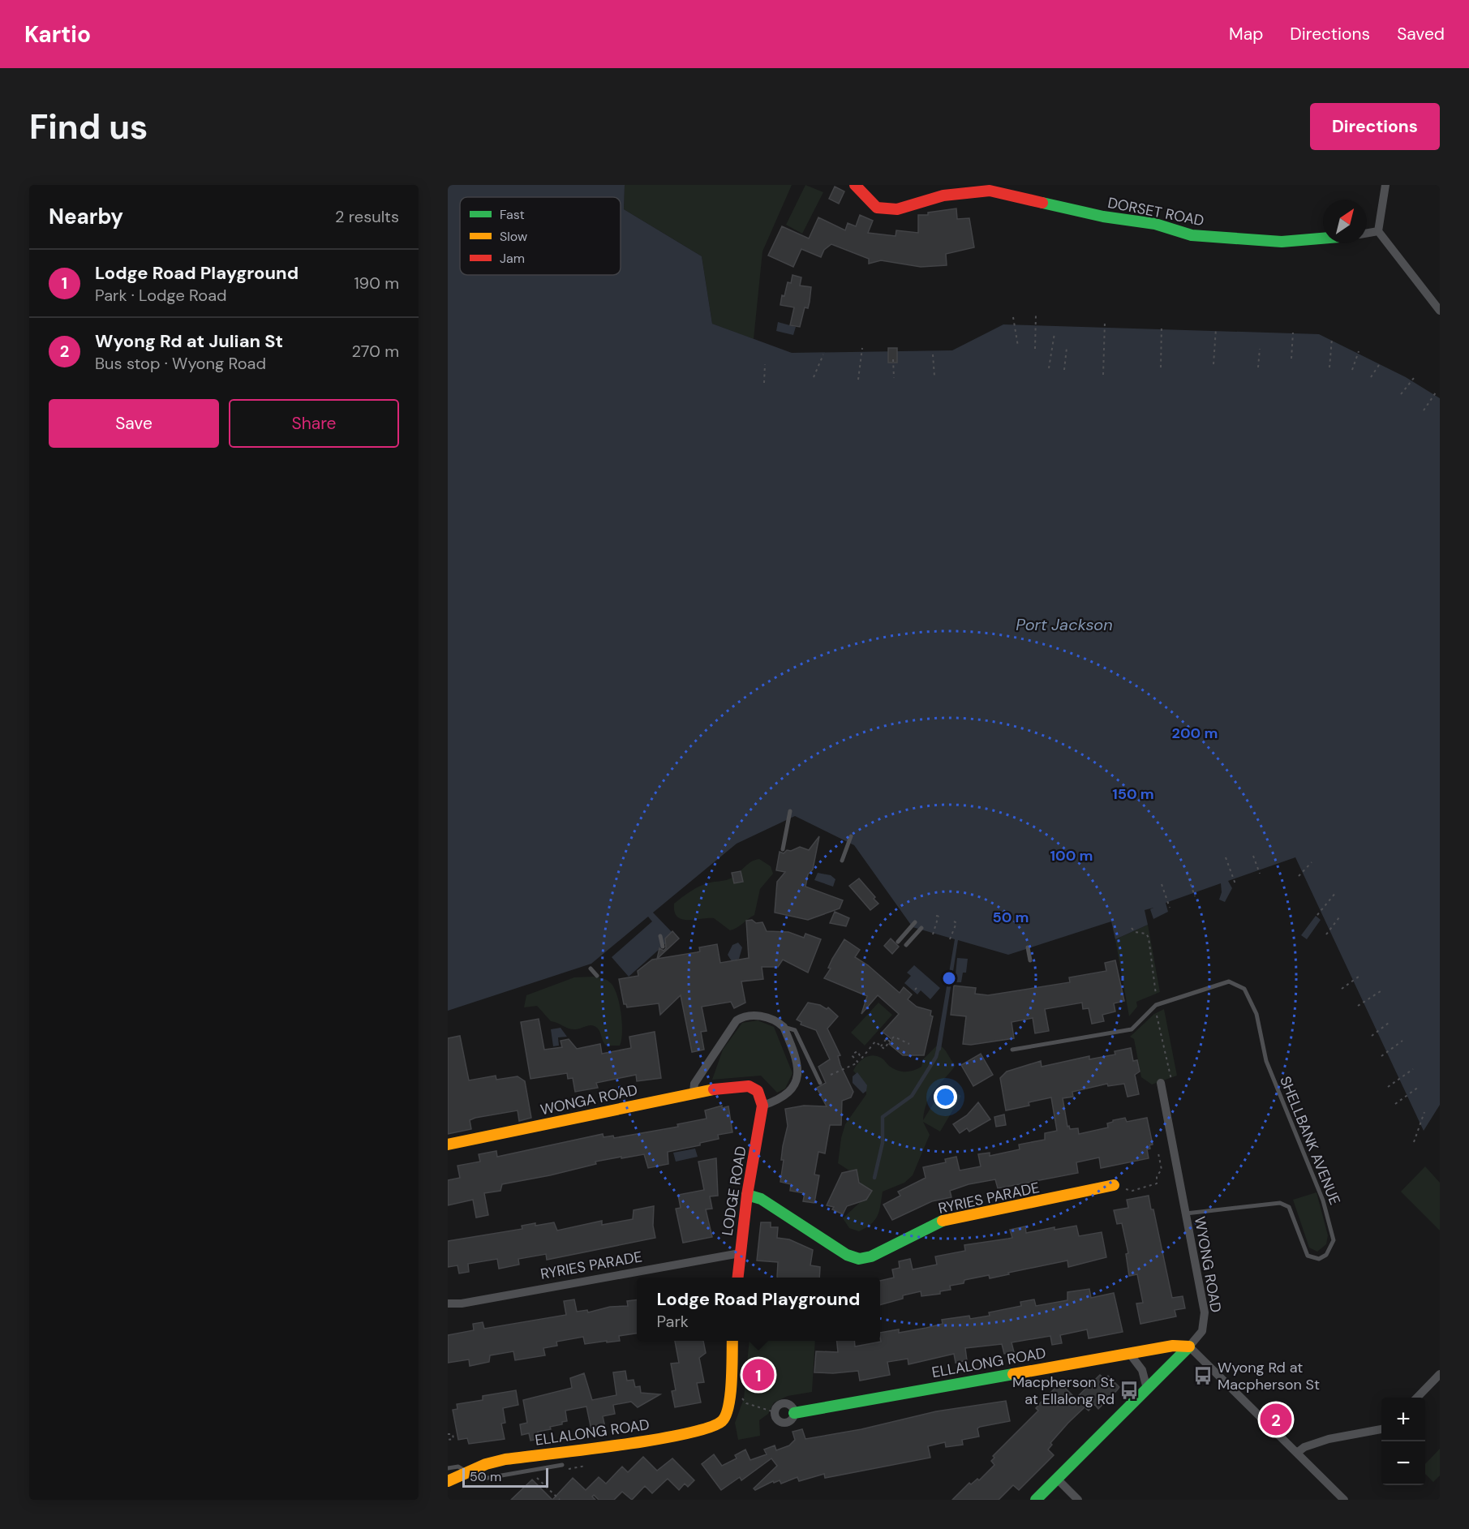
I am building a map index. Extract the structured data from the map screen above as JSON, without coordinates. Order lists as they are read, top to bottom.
{
  "streets": {
    "street": [
      "DORSET ROAD",
      "WONGA ROAD",
      "LODGE ROAD",
      "RYRIES PARADE",
      "WYONG ROAD",
      "ELLALONG ROAD"
    ],
    "lane": ["SHELLBANK AVENUE"]
  },
  "crossings": [
    ["WONGA ROAD", "LODGE ROAD"],
    ["SHELLBANK AVENUE", "WYONG ROAD"],
    ["LODGE ROAD", "RYRIES PARADE"],
    ["WYONG ROAD", "ELLALONG ROAD"]
  ],
  "water": ["Port Jackson"],
  "places": {
    "bus stop": ["Wyong Rd at Macpherson St", "Macpherson St at Ellalong Rd"]
  },
  "legend": ["Fast", "Slow", "Jam"],
  "scale_bar": "50 m",
  "north": "top right",
  "page": {
    "header": "Kartio",
    "nav": ["Map", "Directions", "Saved"],
    "buttons": [
      "Directions",
      ["Save", "Share"]
    ],
    "title": "Find us",
    "heading": ["Nearby", "2 results"],
    "list": [
      {
        "mark": "1",
        "name": "Lodge Road Playground",
        "note": "Park · Lodge Road",
        "value": "190 m"
      },
      {
        "mark": "2",
        "name": "Wyong Rd at Julian St",
        "note": "Bus stop · Wyong Road",
        "value": "270 m"
      }
    ],
    "popup": ["Lodge Road Playground", "Park"],
    "pins": ["1", "2"],
    "map_buttons": ["+", "−"],
    "scale": "50 m"
  },
  "rings": [
    "200 m",
    "150 m",
    "100 m",
    "50 m"
  ]
}
